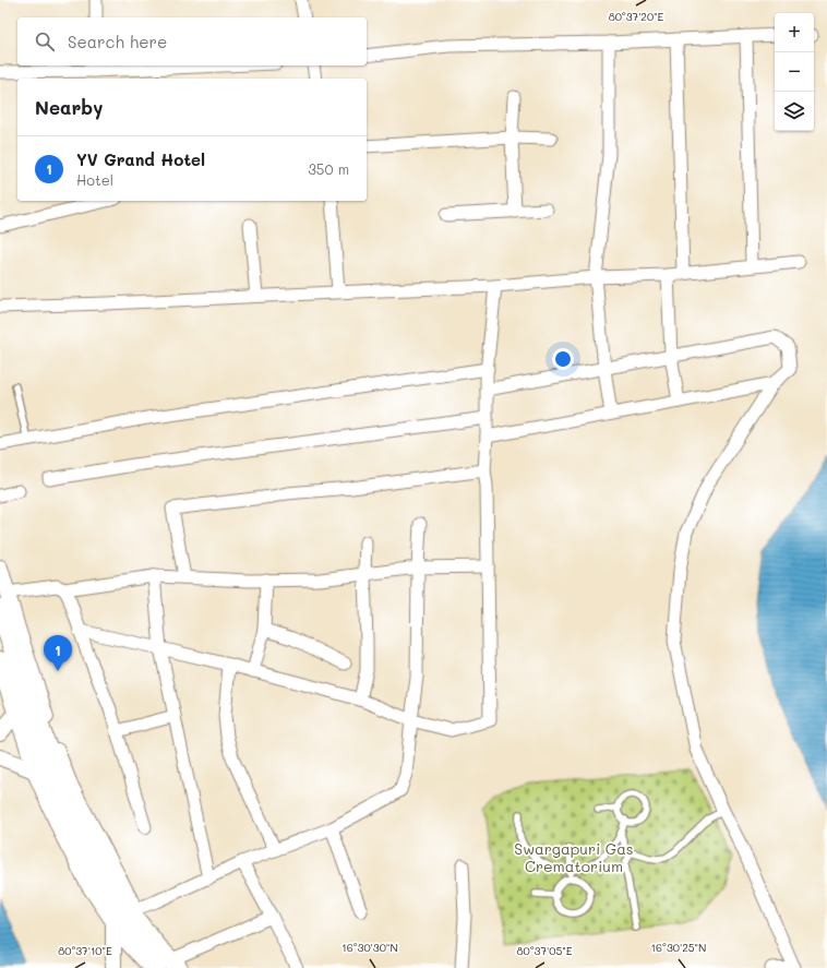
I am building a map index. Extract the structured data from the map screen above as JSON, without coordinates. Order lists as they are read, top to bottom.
{
  "parks": ["Swargapuri Gas Crematorium"],
  "page": {
    "map_buttons": ["+", "−"],
    "search": "Search here",
    "heading": "Nearby",
    "list": [
      {
        "mark": "1",
        "name": "YV Grand Hotel",
        "note": "Hotel",
        "value": "350 m"
      }
    ],
    "pins": "1"
  },
  "coordinates": [
    "80°37'20\"E",
    "16°30'30\"N",
    "16°30'25\"N",
    "80°37'10\"E",
    "80°37'05\"E"
  ]
}
